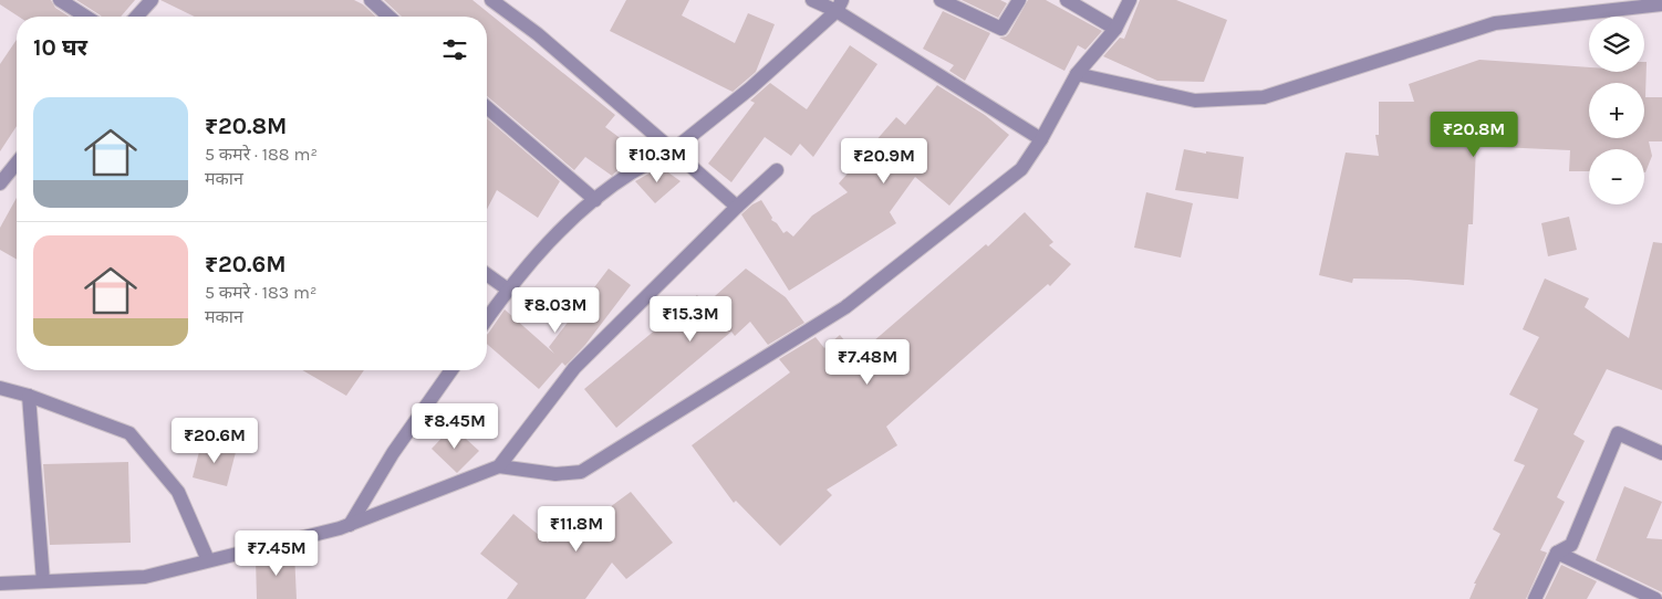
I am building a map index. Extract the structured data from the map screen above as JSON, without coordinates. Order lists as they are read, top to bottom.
{
  "page": {
    "map_buttons": ["+", "−"],
    "heading": "10 घर",
    "list": [
      {
        "name": "₹20.8M",
        "note": "5 कमरे · 188 m² · मकान"
      },
      {
        "name": "₹20.6M",
        "note": "5 कमरे · 183 m² · मकान"
      }
    ],
    "price": [
      "₹20.8M",
      "₹10.3M",
      "₹20.9M",
      "₹8.03M",
      "₹15.3M",
      "₹7.48M",
      "₹8.45M",
      "₹20.6M",
      "₹11.8M",
      "₹7.45M"
    ]
  }
}
